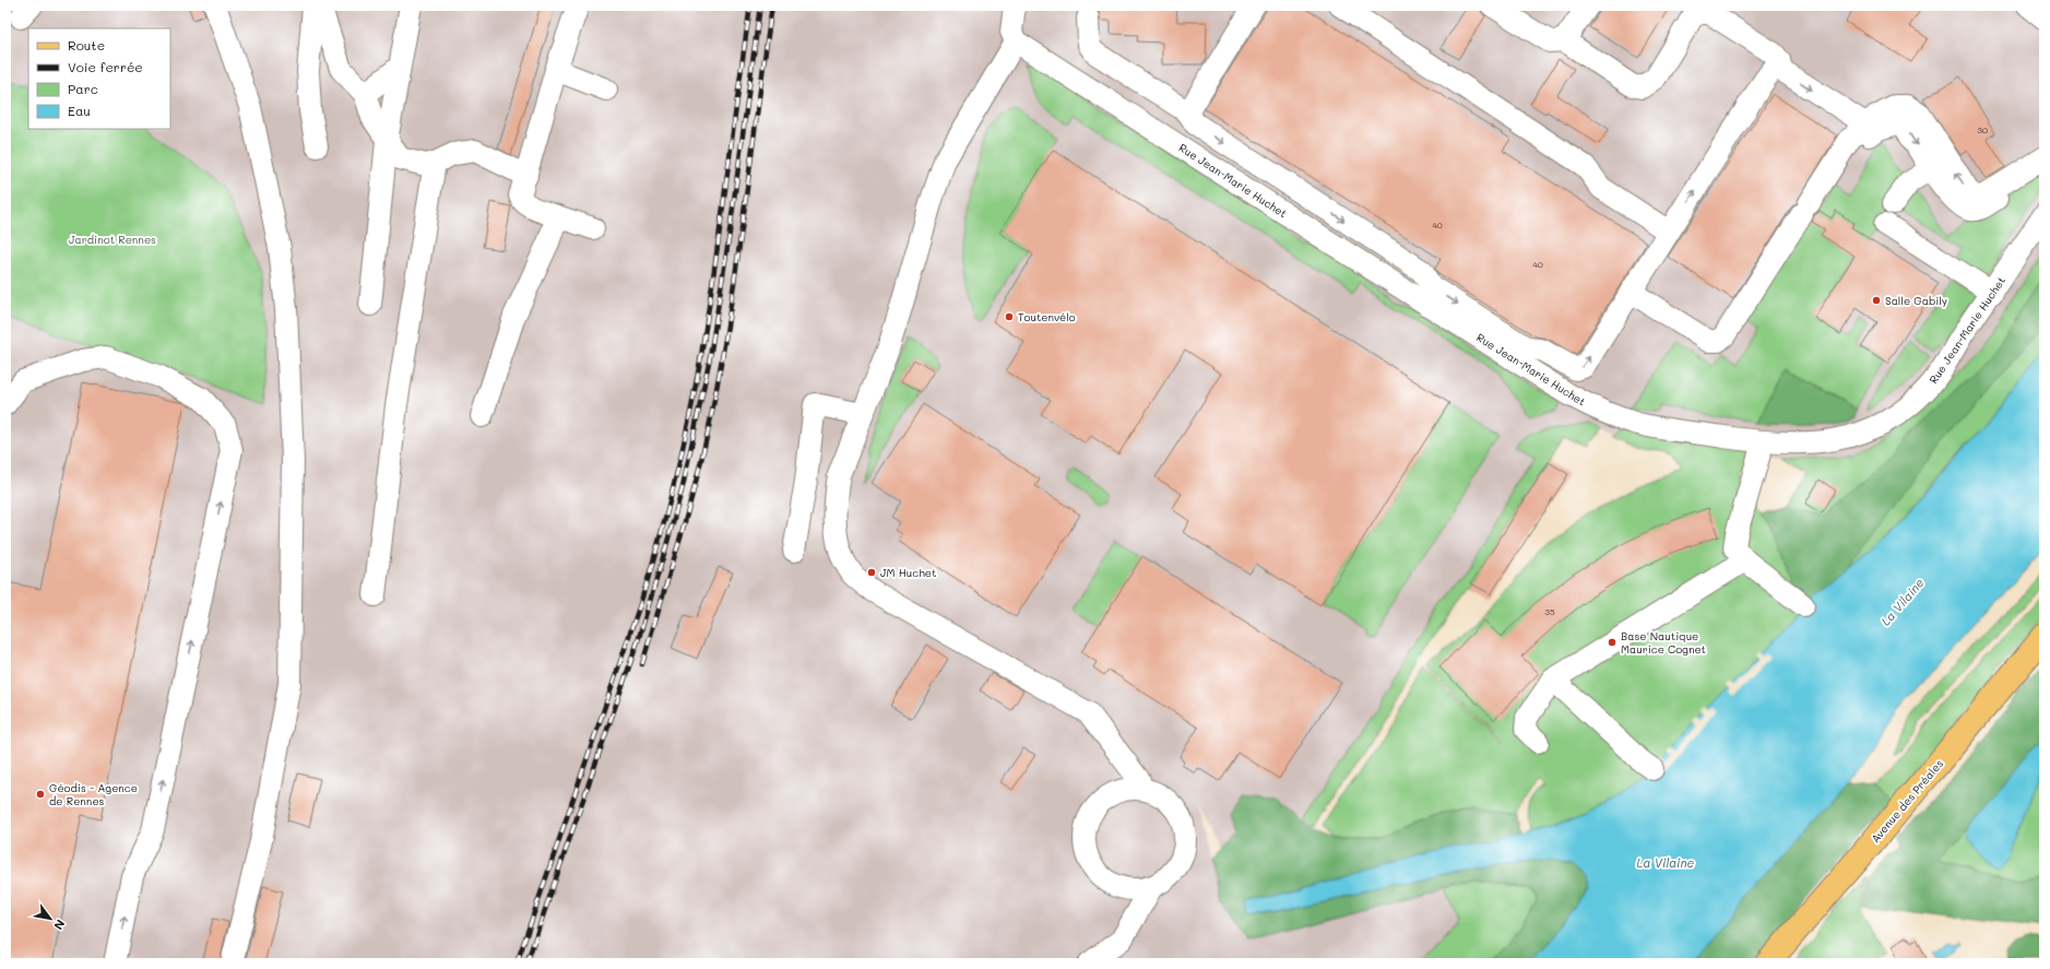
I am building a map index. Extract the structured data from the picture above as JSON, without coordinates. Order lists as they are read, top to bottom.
{
  "streets": {
    "main road": ["Avenue des Préales"],
    "street": ["Rue Jean-Marie Huchet"]
  },
  "water": ["La Vilaine"],
  "parks": ["Jardinot Rennes"],
  "places": [
    "Salle Gabily",
    "Toutenvélo",
    "JM Huchet",
    "Base Nautique Maurice Cognet",
    "Géodis - Agence de Rennes"
  ],
  "house_numbers": [
    "30",
    "40",
    "40",
    "35"
  ],
  "legend": [
    "Route",
    "Voie ferrée",
    "Parc",
    "Eau"
  ],
  "north": "bottom right"
}
